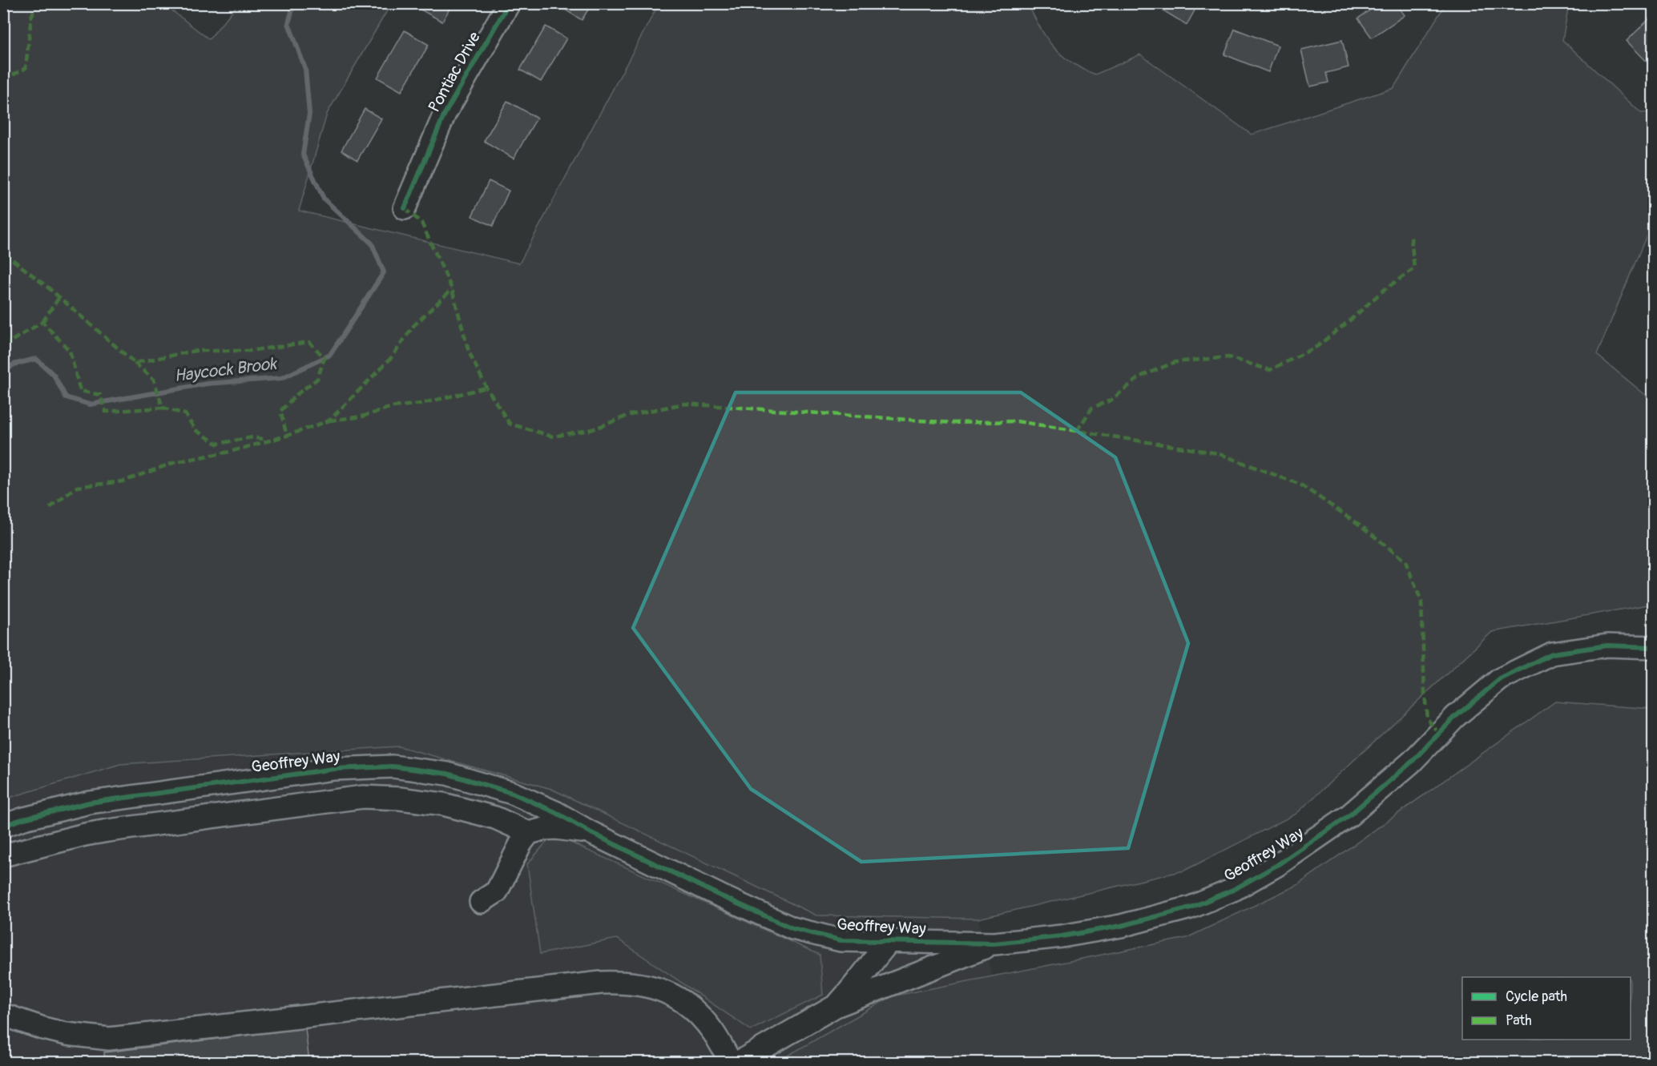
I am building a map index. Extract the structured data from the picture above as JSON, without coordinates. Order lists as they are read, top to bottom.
{
  "streets": {
    "street": ["Pontiac Drive", "Geoffrey Way"]
  },
  "water": ["Haycock Brook"],
  "legend": ["Cycle path", "Path"]
}
